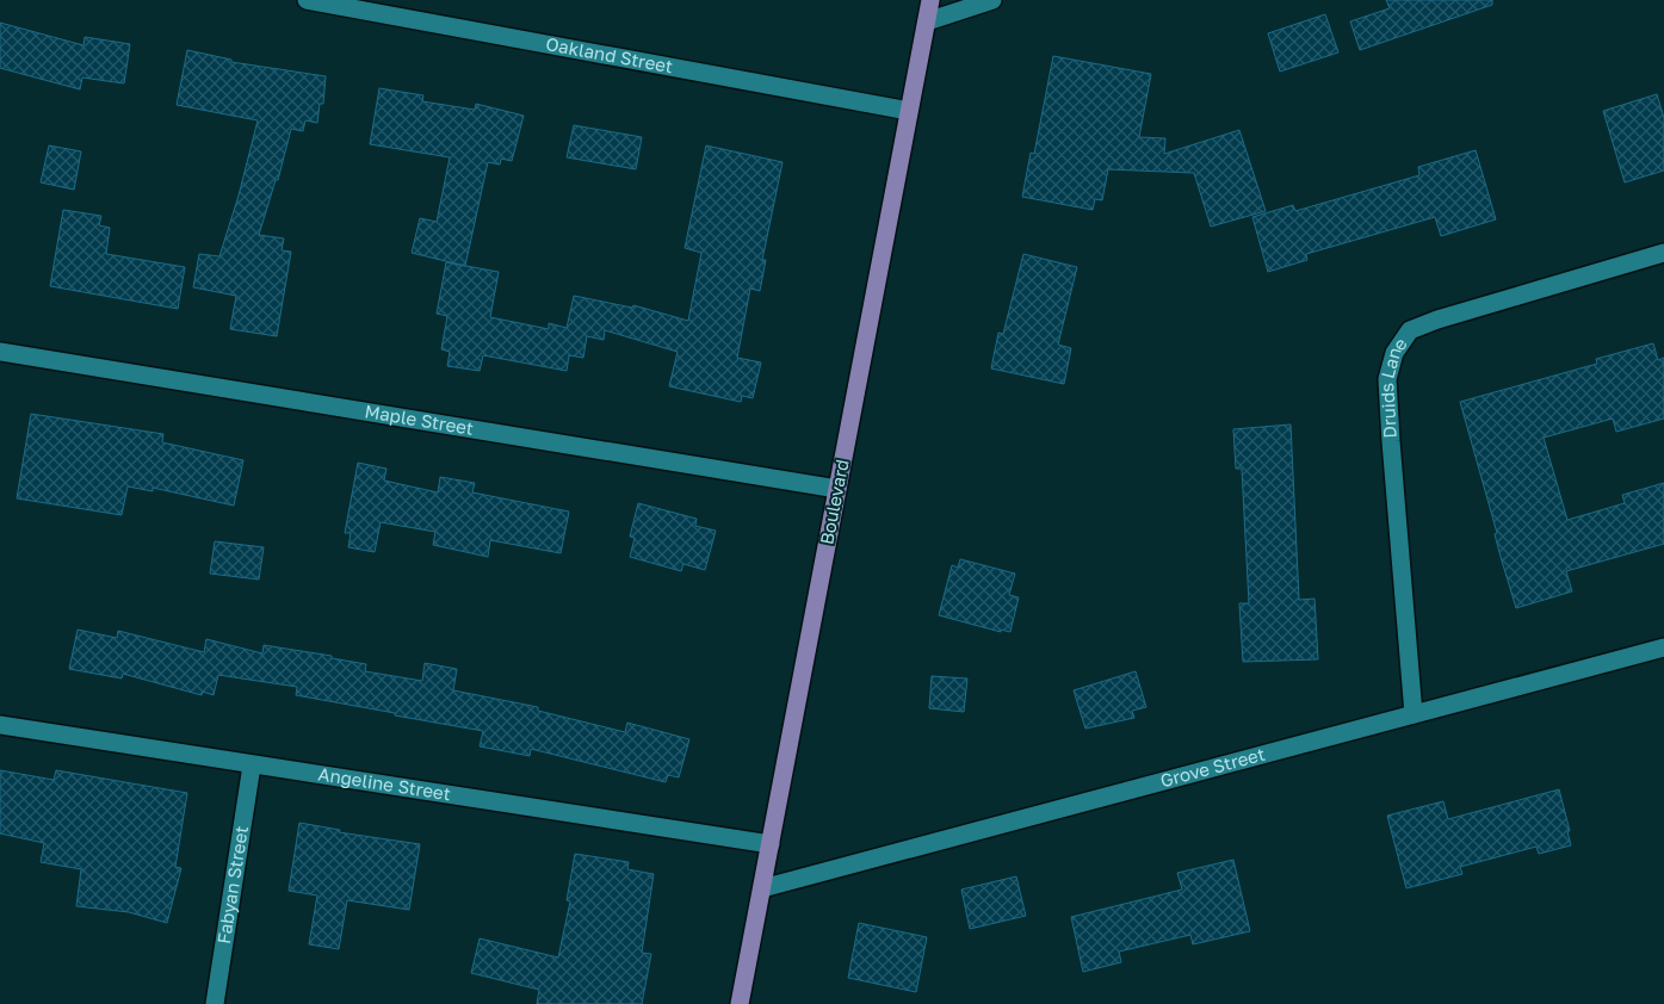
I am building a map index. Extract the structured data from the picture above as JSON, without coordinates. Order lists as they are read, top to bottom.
{
  "streets": {
    "main road": ["Boulevard"],
    "street": [
      "Oakland Street",
      "Druids Lane",
      "Maple Street",
      "Grove Street",
      "Angeline Street",
      "Fabyan Street"
    ]
  },
  "crossings": [
    ["Oakland Street", "Boulevard"],
    ["Druids Lane", "Grove Street"],
    ["Maple Street", "Boulevard"],
    ["Boulevard", "Grove Street"],
    ["Boulevard", "Angeline Street"],
    ["Angeline Street", "Fabyan Street"]
  ]
}
